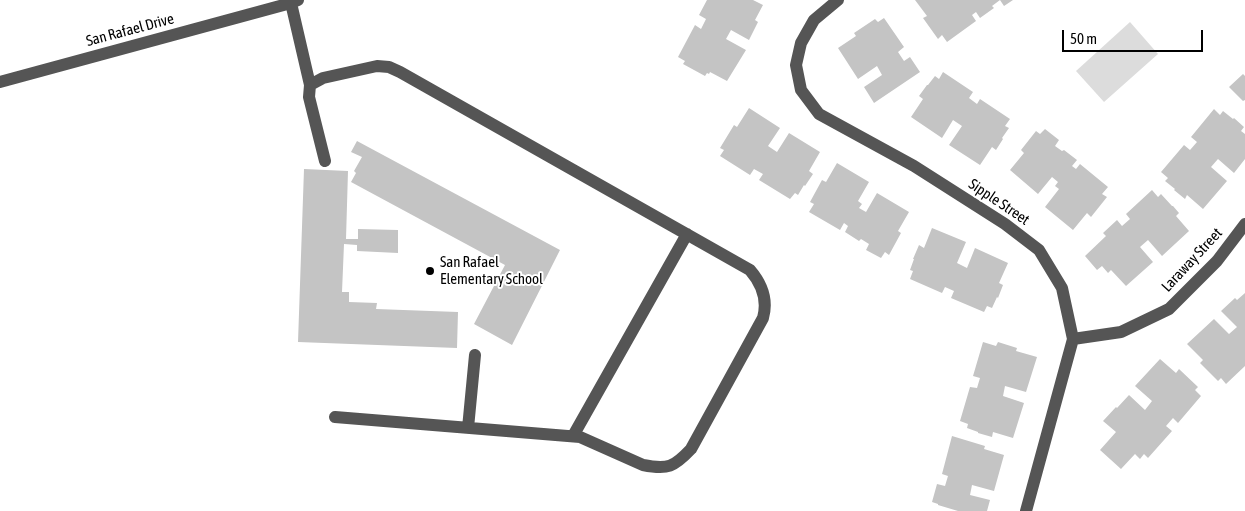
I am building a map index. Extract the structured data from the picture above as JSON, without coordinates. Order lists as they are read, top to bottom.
{
  "streets": {
    "street": ["San Rafael Drive", "Sipple Street", "Laraway Street"]
  },
  "crossings": [
    ["Sipple Street", "Laraway Street"]
  ],
  "places": ["San Rafael Elementary School"],
  "scale_bar": "50 m"
}
